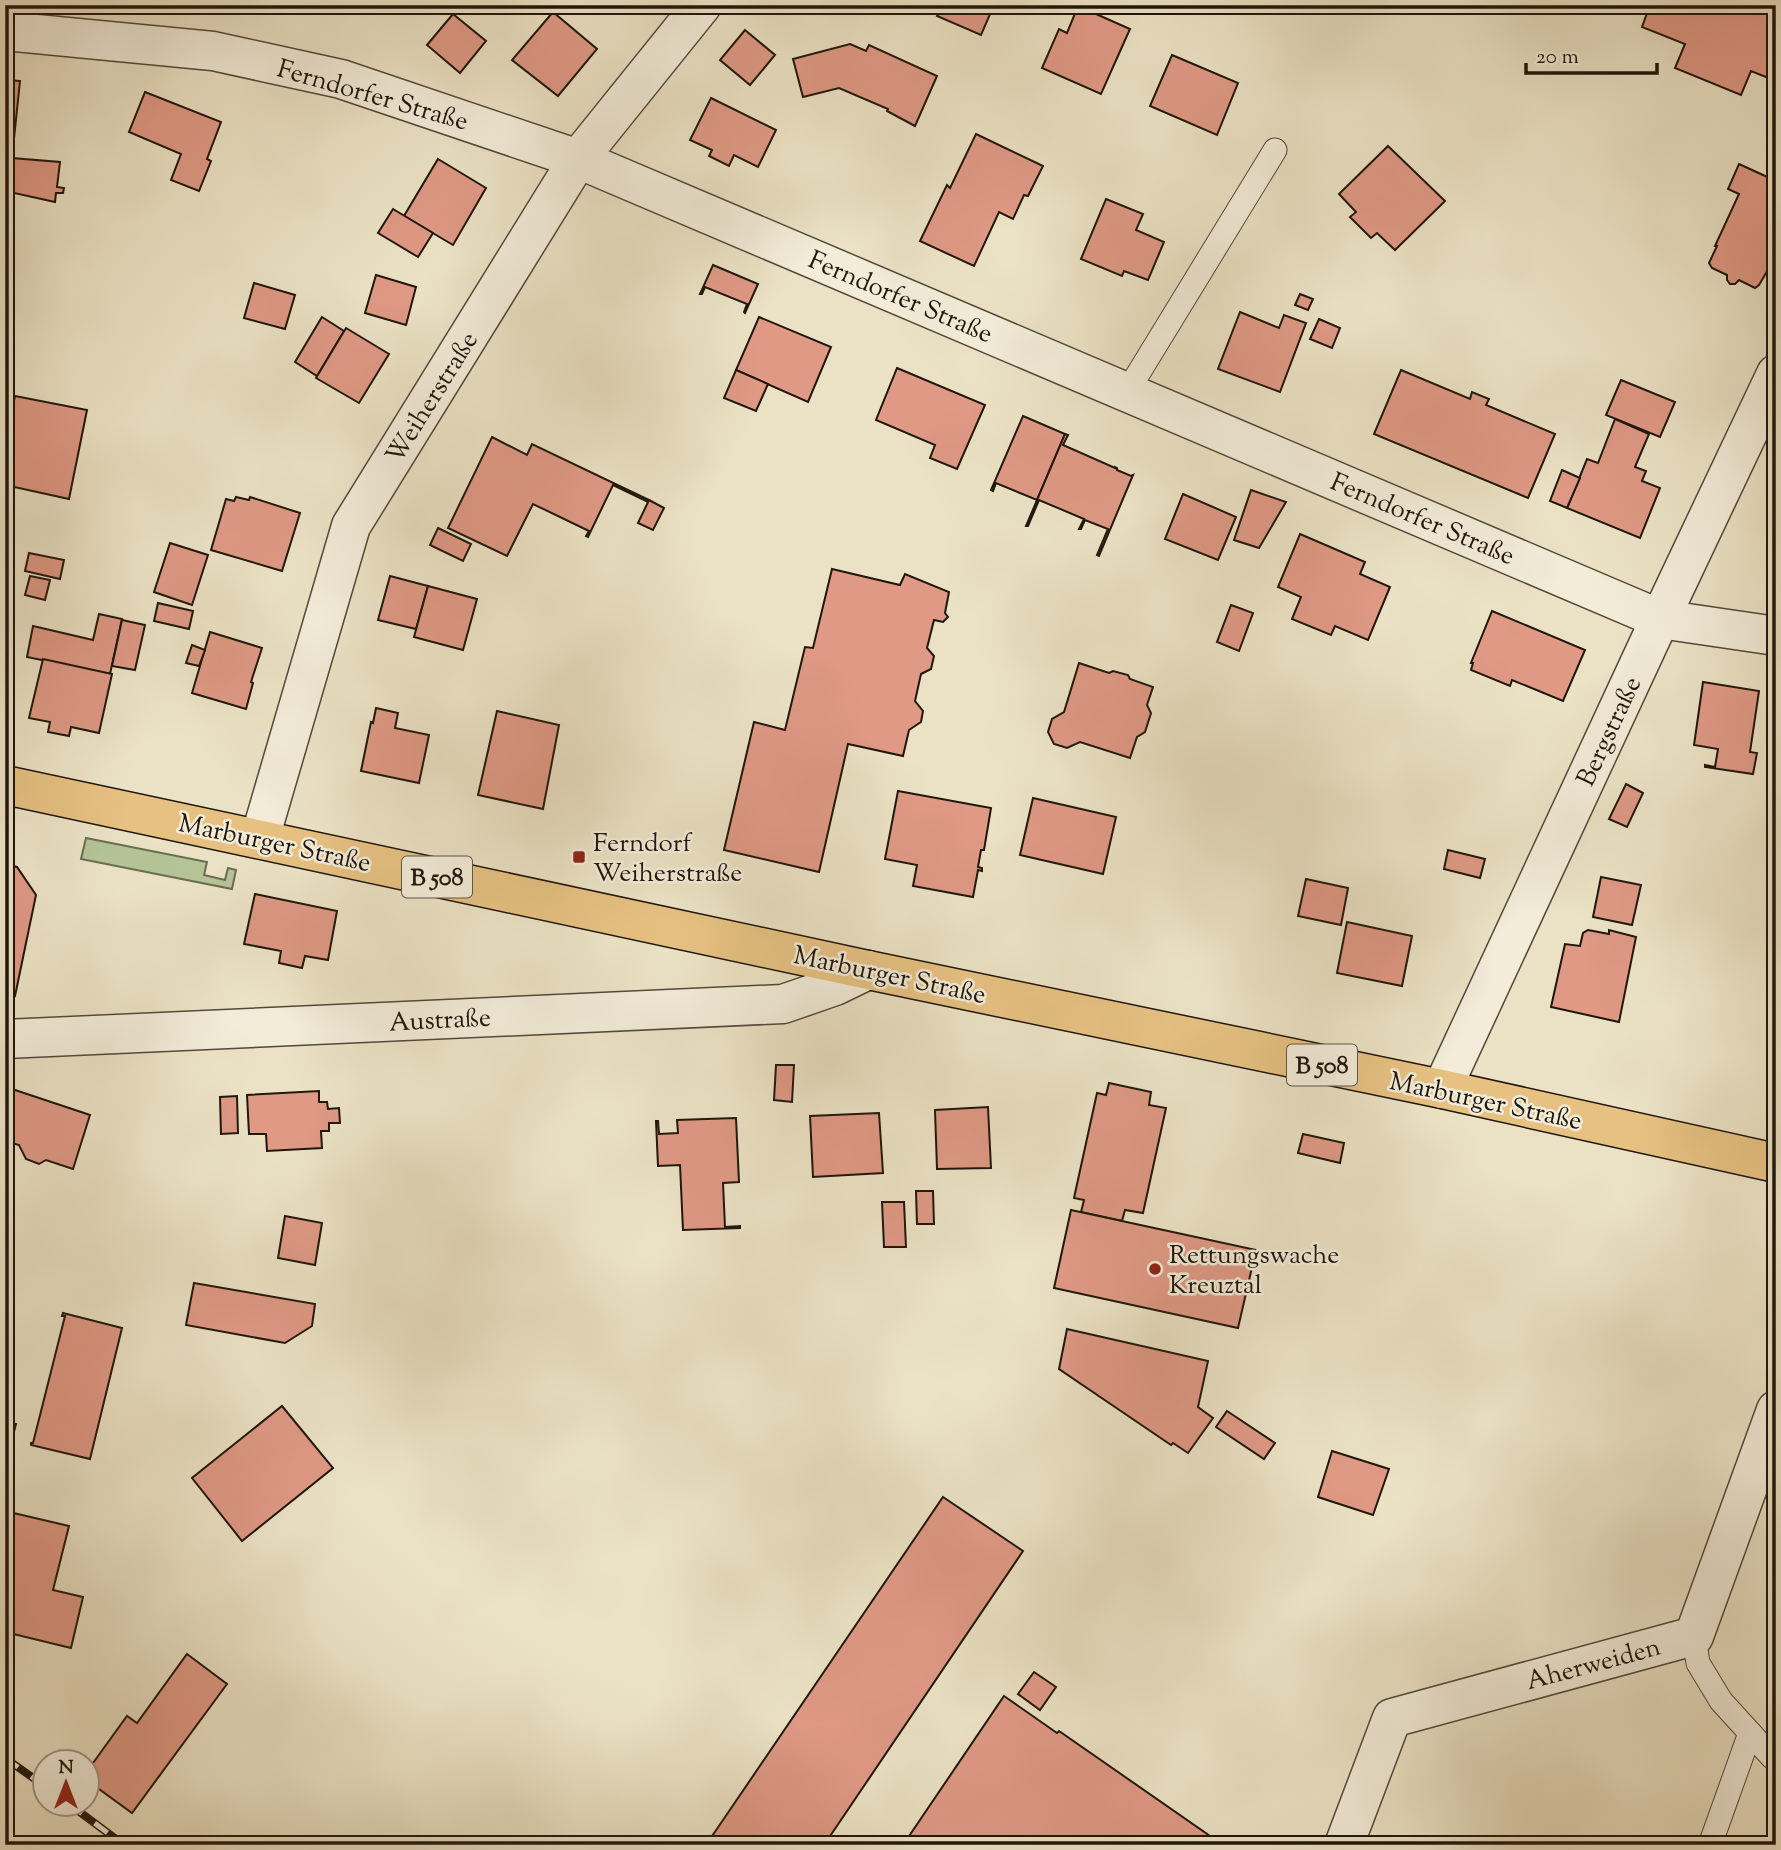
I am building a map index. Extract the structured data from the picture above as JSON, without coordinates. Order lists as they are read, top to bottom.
{
  "streets": {
    "main road": ["Marburger Straße", "B 508"],
    "street": [
      "Ferndorfer Straße",
      "Weiherstraße",
      "Bergstraße",
      "Austraße",
      "Aherweiden"
    ]
  },
  "crossings": [
    ["Ferndorfer Straße", "Weiherstraße"],
    ["Ferndorfer Straße", "Bergstraße"],
    ["Weiherstraße", "Marburger Straße"],
    ["Bergstraße", "Marburger Straße"],
    ["Marburger Straße", "Austraße"]
  ],
  "places": {
    "transit": ["Ferndorf Weiherstraße"],
    "other": ["Rettungswache Kreuztal"]
  },
  "scale_bar": "20 m",
  "north": "top"
}
